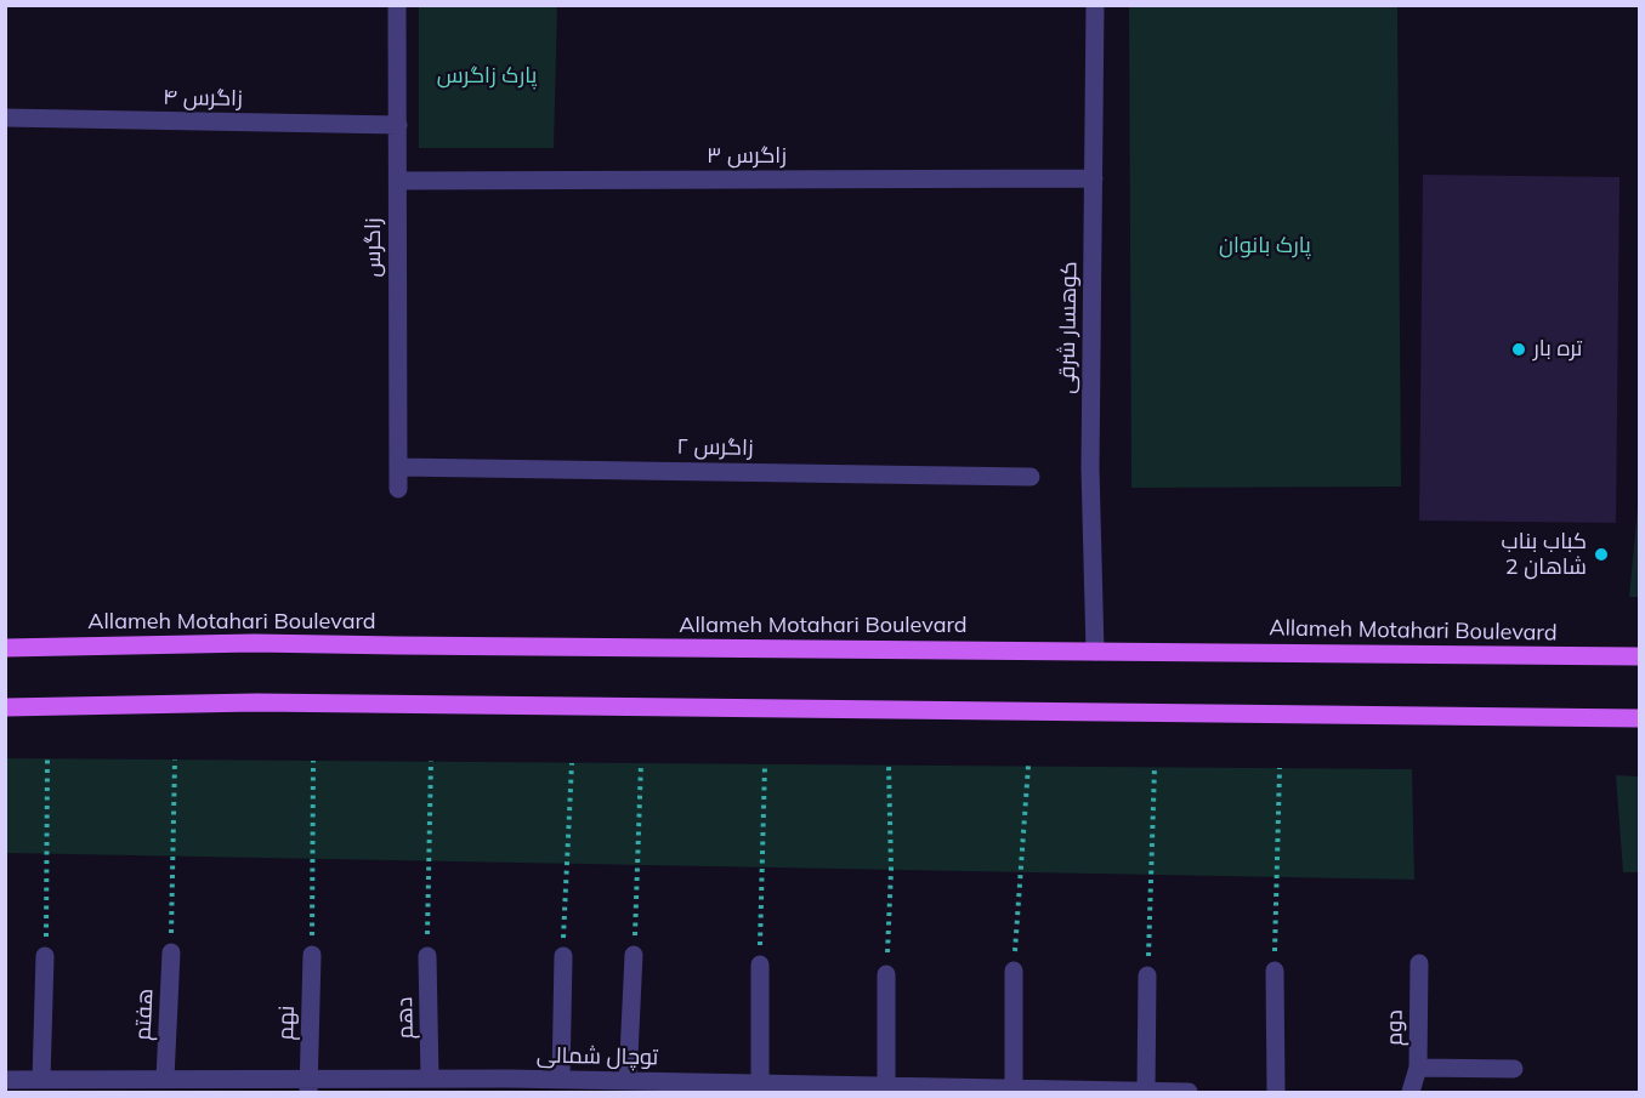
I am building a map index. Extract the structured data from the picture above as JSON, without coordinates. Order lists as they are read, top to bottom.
{
  "streets": {
    "main road": ["Allameh Motahari Boulevard"],
    "street": [
      "زاگرس ۴",
      "زاگرس ۳",
      "زاگرس",
      "کوهسار شرقی",
      "زاگرس ۲",
      "هفتم",
      "دهم",
      "نهم",
      "دوم",
      "توچال شمالی"
    ]
  },
  "crossings": [
    ["زاگرس ۴", "زاگرس"],
    ["زاگرس ۳", "زاگرس"],
    ["زاگرس ۳", "کوهسار شرقی"],
    ["زاگرس", "زاگرس ۲"],
    ["کوهسار شرقی", "Allameh Motahari Boulevard"],
    ["هفتم", "توچال شمالی"],
    ["دهم", "توچال شمالی"],
    ["نهم", "توچال شمالی"]
  ],
  "parks": ["پارک زاگرس", "پارک بانوان"],
  "places": ["تره بار", "کباب بناب شاهان 2"]
}
